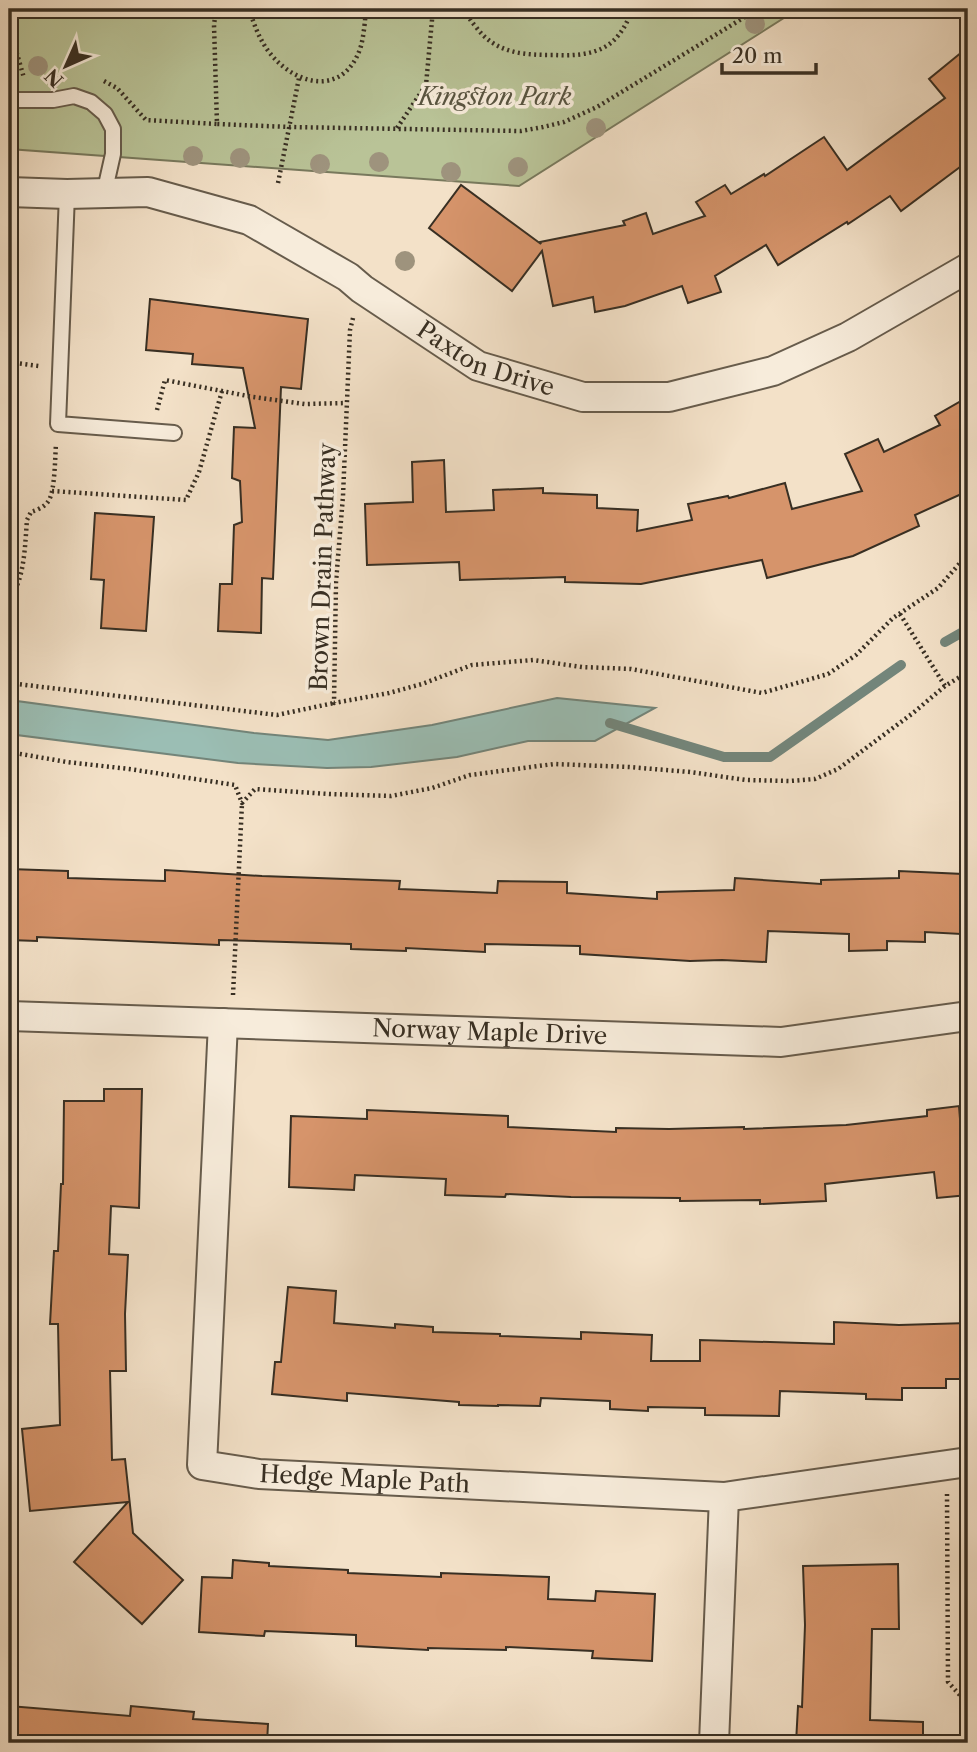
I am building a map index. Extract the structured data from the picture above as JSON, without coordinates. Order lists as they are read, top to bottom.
{
  "streets": {
    "street": ["Paxton Drive", "Norway Maple Drive", "Hedge Maple Path"],
    "path": ["Brown Drain Pathway"]
  },
  "crossings": [
    ["Paxton Drive", "Brown Drain Pathway"],
    ["Norway Maple Drive", "Hedge Maple Path"]
  ],
  "parks": ["Kingston Park"],
  "scale_bar": "20 m",
  "north": "bottom left"
}
